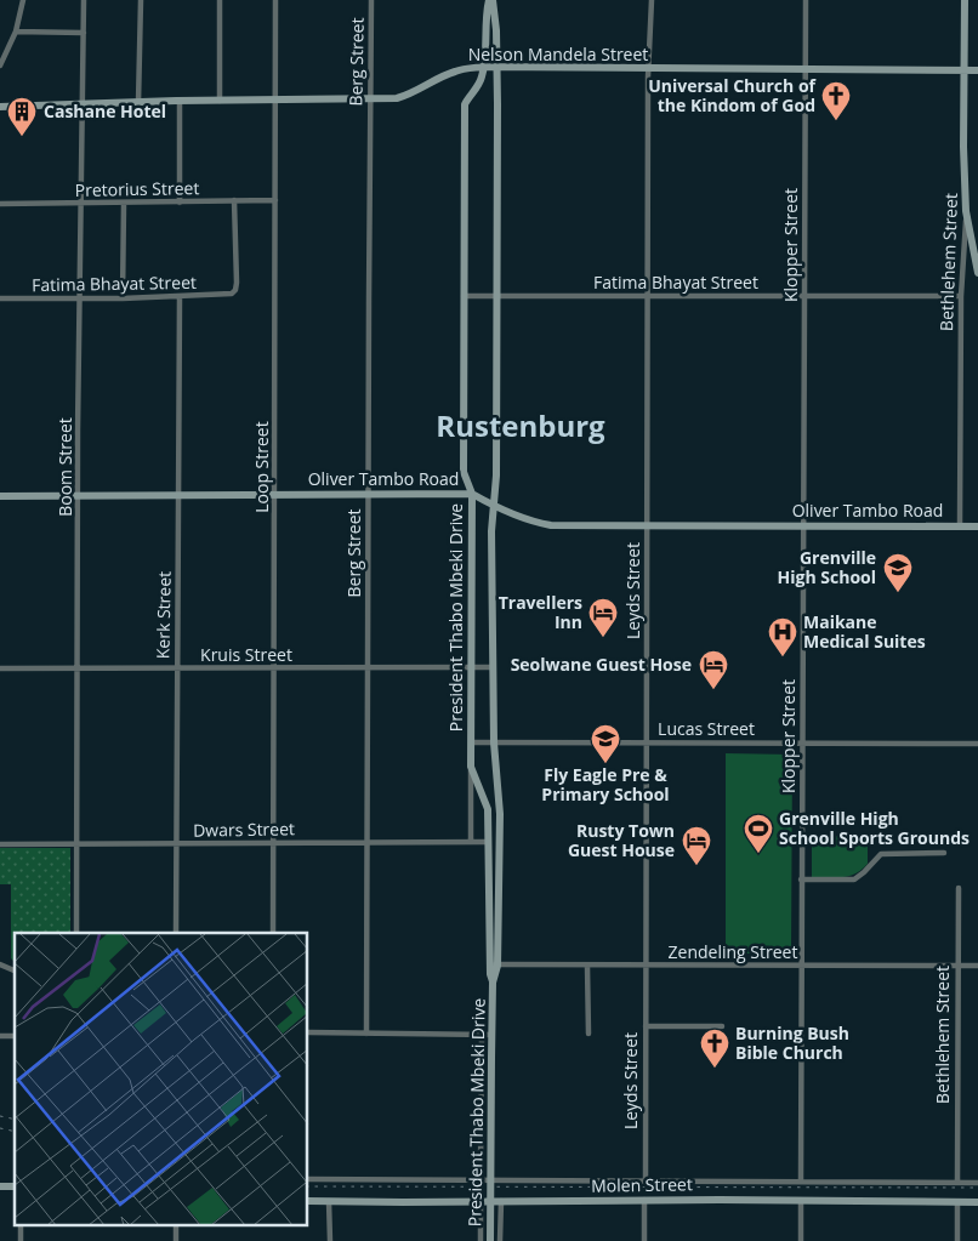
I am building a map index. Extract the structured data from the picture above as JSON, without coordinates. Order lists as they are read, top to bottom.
{
  "streets": {
    "street": [
      "Nelson Mandela Street",
      "Berg Street",
      "Pretorius Street",
      "Klopper Street",
      "Bethlehem Street",
      "Fatima Bhayat Street",
      "Boom Street",
      "Loop Street",
      "Oliver Tambo Road",
      "Leyds Street",
      "Kerk Street",
      "President Thabo Mbeki Drive",
      "Kruis Street",
      "Lucas Street",
      "Dwars Street",
      "Zendeling Street",
      "Molen Street"
    ]
  },
  "crossings": [
    ["Nelson Mandela Street", "Berg Street"],
    ["Nelson Mandela Street", "Klopper Street"],
    ["Nelson Mandela Street", "Bethlehem Street"],
    ["Nelson Mandela Street", "Boom Street"],
    ["Nelson Mandela Street", "Loop Street"],
    ["Nelson Mandela Street", "Leyds Street"],
    ["Nelson Mandela Street", "President Thabo Mbeki Drive"],
    ["Berg Street", "Oliver Tambo Road"],
    ["Berg Street", "Kruis Street"],
    ["Berg Street", "Dwars Street"],
    ["Pretorius Street", "Fatima Bhayat Street"],
    ["Pretorius Street", "Boom Street"],
    ["Pretorius Street", "Loop Street"],
    ["Klopper Street", "Fatima Bhayat Street"],
    ["Klopper Street", "Oliver Tambo Road"],
    ["Klopper Street", "Lucas Street"],
    ["Klopper Street", "Zendeling Street"],
    ["Klopper Street", "Molen Street"],
    ["Bethlehem Street", "Fatima Bhayat Street"],
    ["Bethlehem Street", "Oliver Tambo Road"],
    ["Bethlehem Street", "Zendeling Street"],
    ["Bethlehem Street", "Molen Street"],
    ["Fatima Bhayat Street", "Boom Street"],
    ["Fatima Bhayat Street", "Leyds Street"],
    ["Fatima Bhayat Street", "Kerk Street"],
    ["Fatima Bhayat Street", "President Thabo Mbeki Drive"],
    ["Boom Street", "Oliver Tambo Road"],
    ["Boom Street", "Kruis Street"],
    ["Boom Street", "Dwars Street"],
    ["Loop Street", "Oliver Tambo Road"],
    ["Loop Street", "Kruis Street"],
    ["Loop Street", "Dwars Street"],
    ["Oliver Tambo Road", "Leyds Street"],
    ["Oliver Tambo Road", "Kerk Street"],
    ["Oliver Tambo Road", "President Thabo Mbeki Drive"],
    ["Leyds Street", "Lucas Street"],
    ["Leyds Street", "Zendeling Street"],
    ["Leyds Street", "Molen Street"],
    ["Kerk Street", "Kruis Street"],
    ["Kerk Street", "Dwars Street"],
    ["President Thabo Mbeki Drive", "Kruis Street"],
    ["President Thabo Mbeki Drive", "Lucas Street"],
    ["President Thabo Mbeki Drive", "Dwars Street"],
    ["President Thabo Mbeki Drive", "Zendeling Street"]
  ],
  "districts": ["Rustenburg"],
  "places": {
    "church": ["Universal Church of the Kindom of God", "Burning Bush Bible Church"],
    "building": ["Cashane Hotel"],
    "school or university": ["Grenville High School", "Fly Eagle Pre & Primary School"],
    "hotel": ["Travellers Inn", "Seolwane Guest Hose", "Rusty Town Guest House"],
    "hospital": ["Maikane Medical Suites"],
    "sports": ["Grenville High School Sports Grounds"]
  }
}
